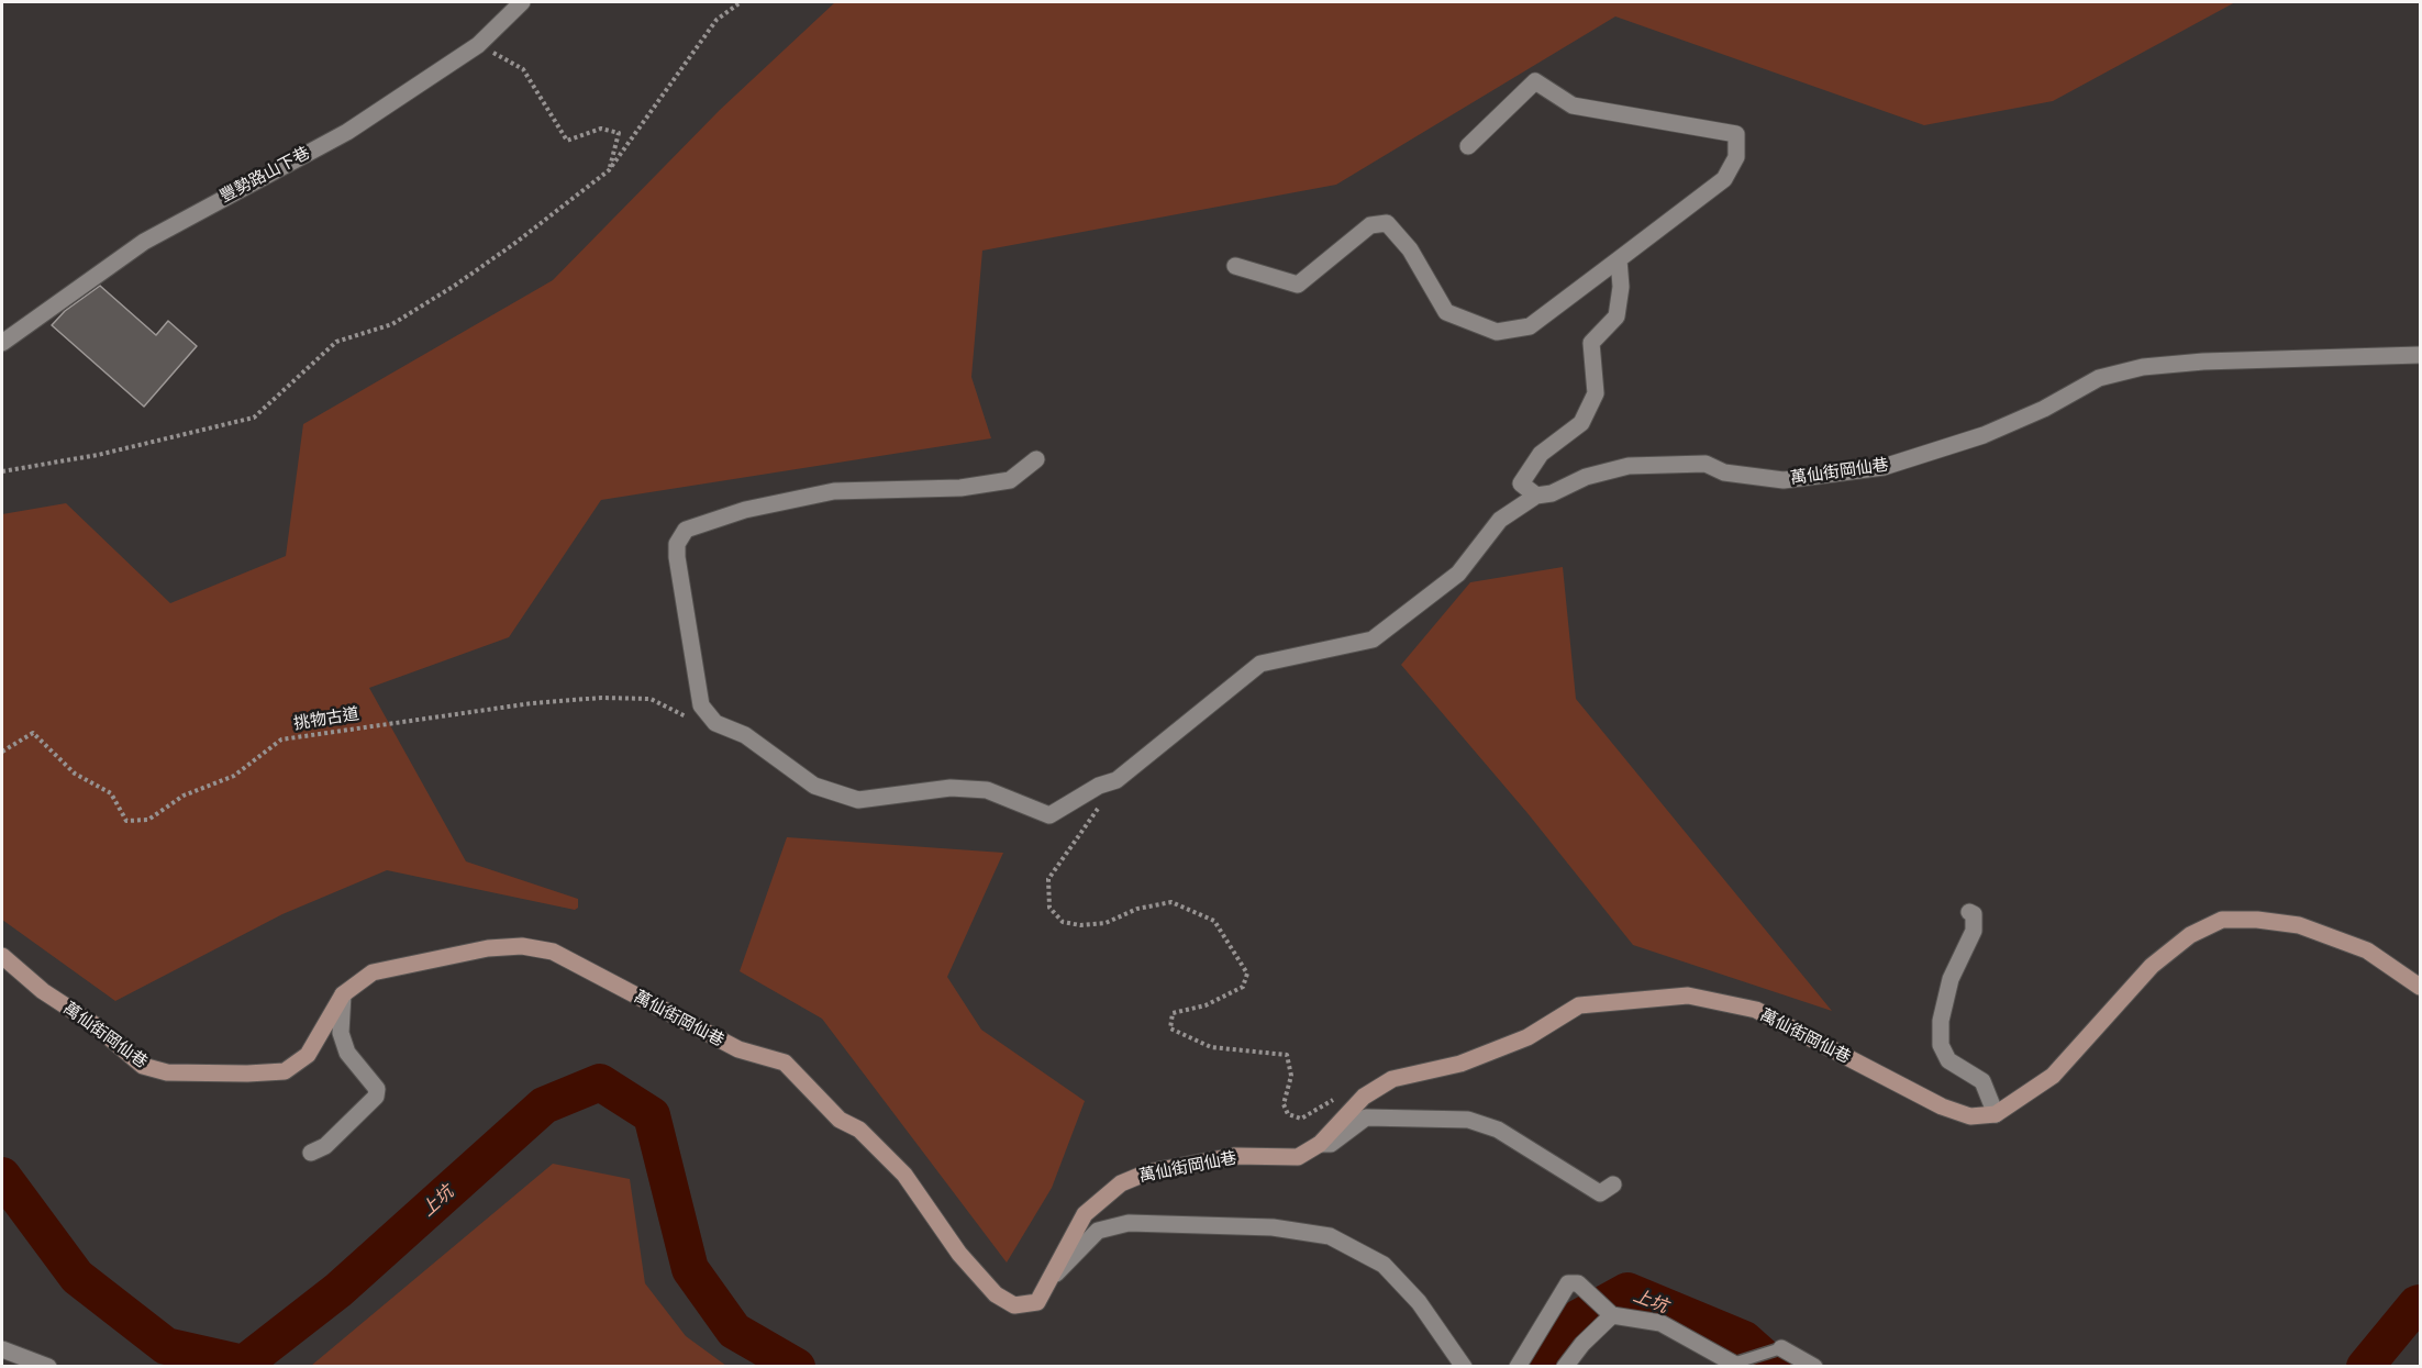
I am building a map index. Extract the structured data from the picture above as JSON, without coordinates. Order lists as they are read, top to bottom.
{
  "streets": {
    "street": ["豐勢路山下巷", "萬仙街岡仙巷"],
    "path": ["挑物古道"]
  },
  "crossings": [
    ["萬仙街岡仙巷", "挑物古道"]
  ],
  "water": ["上坑"]
}
